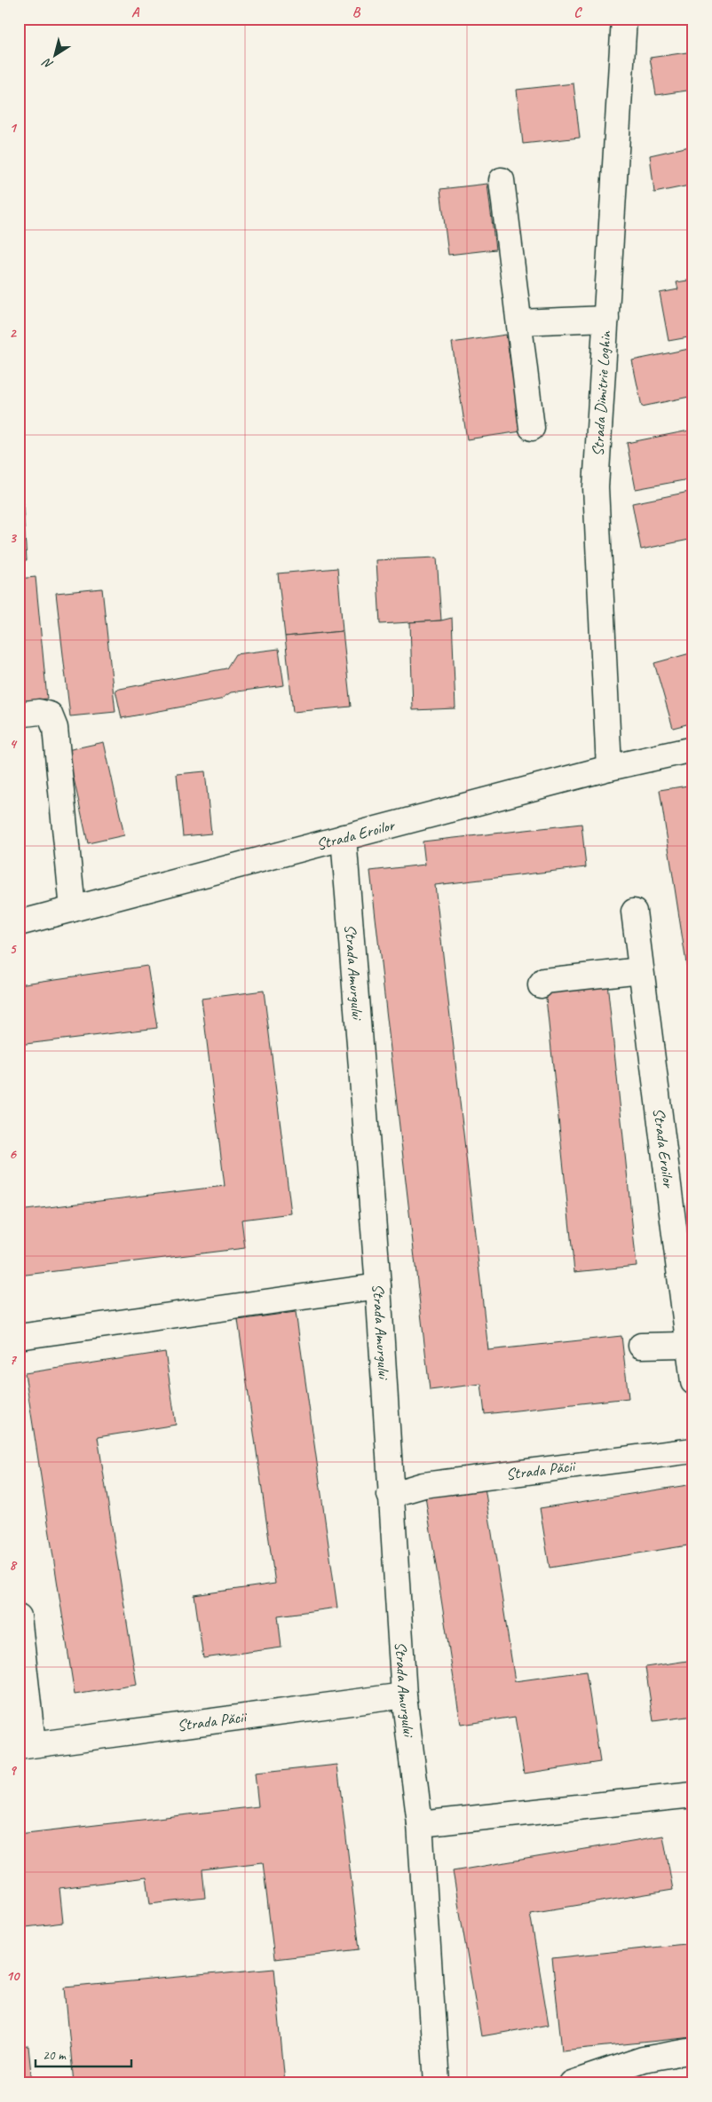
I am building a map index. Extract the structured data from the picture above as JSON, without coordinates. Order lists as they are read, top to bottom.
{
  "streets": {
    "street": [
      "Strada Dimitrie Loghin",
      "Strada Eroilor",
      "Strada Amurgului",
      "Strada Păcii"
    ]
  },
  "crossings": [
    ["Strada Dimitrie Loghin", "Strada Eroilor"],
    ["Strada Eroilor", "Strada Amurgului"],
    ["Strada Amurgului", "Strada Păcii"]
  ],
  "scale_bar": "20 m",
  "north": "bottom left",
  "grid": {
    "columns": ["A", "B", "C"],
    "rows": [
      "1",
      "2",
      "3",
      "4",
      "5",
      "6",
      "7",
      "8",
      "9",
      "10"
    ]
  }
}
